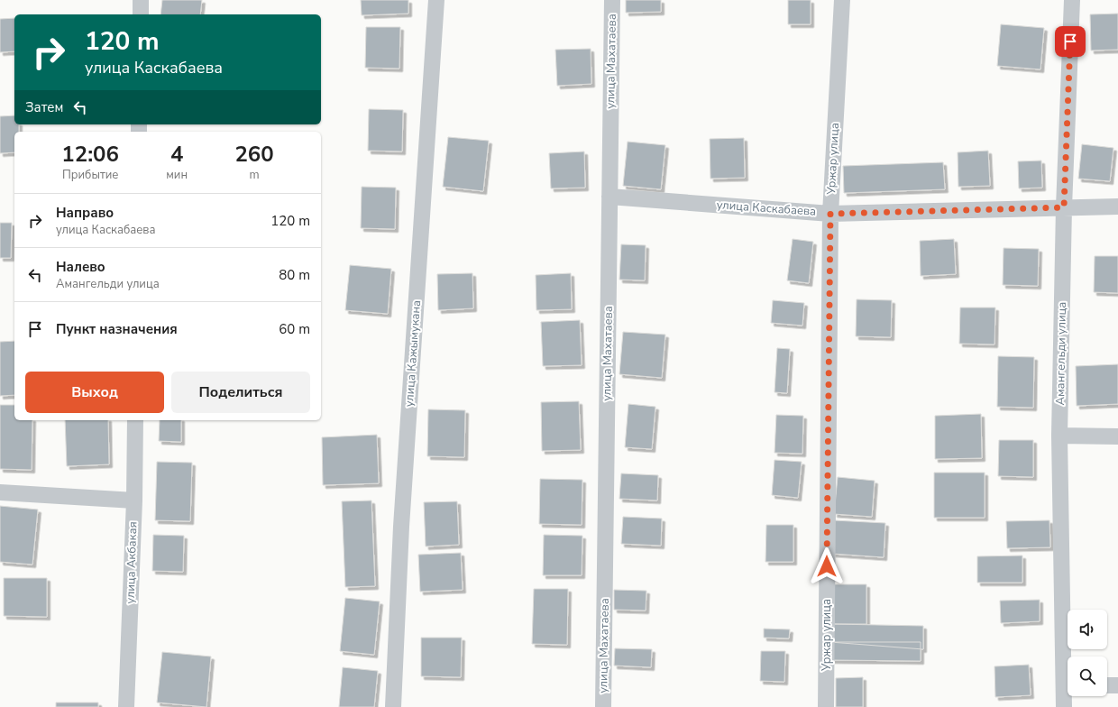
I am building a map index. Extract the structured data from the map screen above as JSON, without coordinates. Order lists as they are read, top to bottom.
{
  "streets": {
    "street": [
      "улица Махатаева",
      "Уржар улица",
      "улица Каскабаева",
      "улица Кажымукана",
      "Амангельди улица",
      "улица Акбакая"
    ]
  },
  "crossings": [
    ["улица Махатаева", "улица Каскабаева"],
    ["Уржар улица", "улица Каскабаева"],
    ["улица Каскабаева", "Амангельди улица"]
  ],
  "page": {
    "turn": ["120 m", "улица Каскабаева"],
    "then": "Затем",
    "eta": [
      "12:06",
      "Прибытие",
      "4",
      "мин",
      "260",
      "m"
    ],
    "list": [
      {
        "name": "Направо",
        "note": "улица Каскабаева",
        "value": "120 m"
      },
      {
        "name": "Налево",
        "note": "Амангельди улица",
        "value": "80 m"
      },
      {
        "name": "Пункт назначения",
        "value": "60 m"
      }
    ],
    "buttons": ["Выход", "Поделиться"]
  }
}
